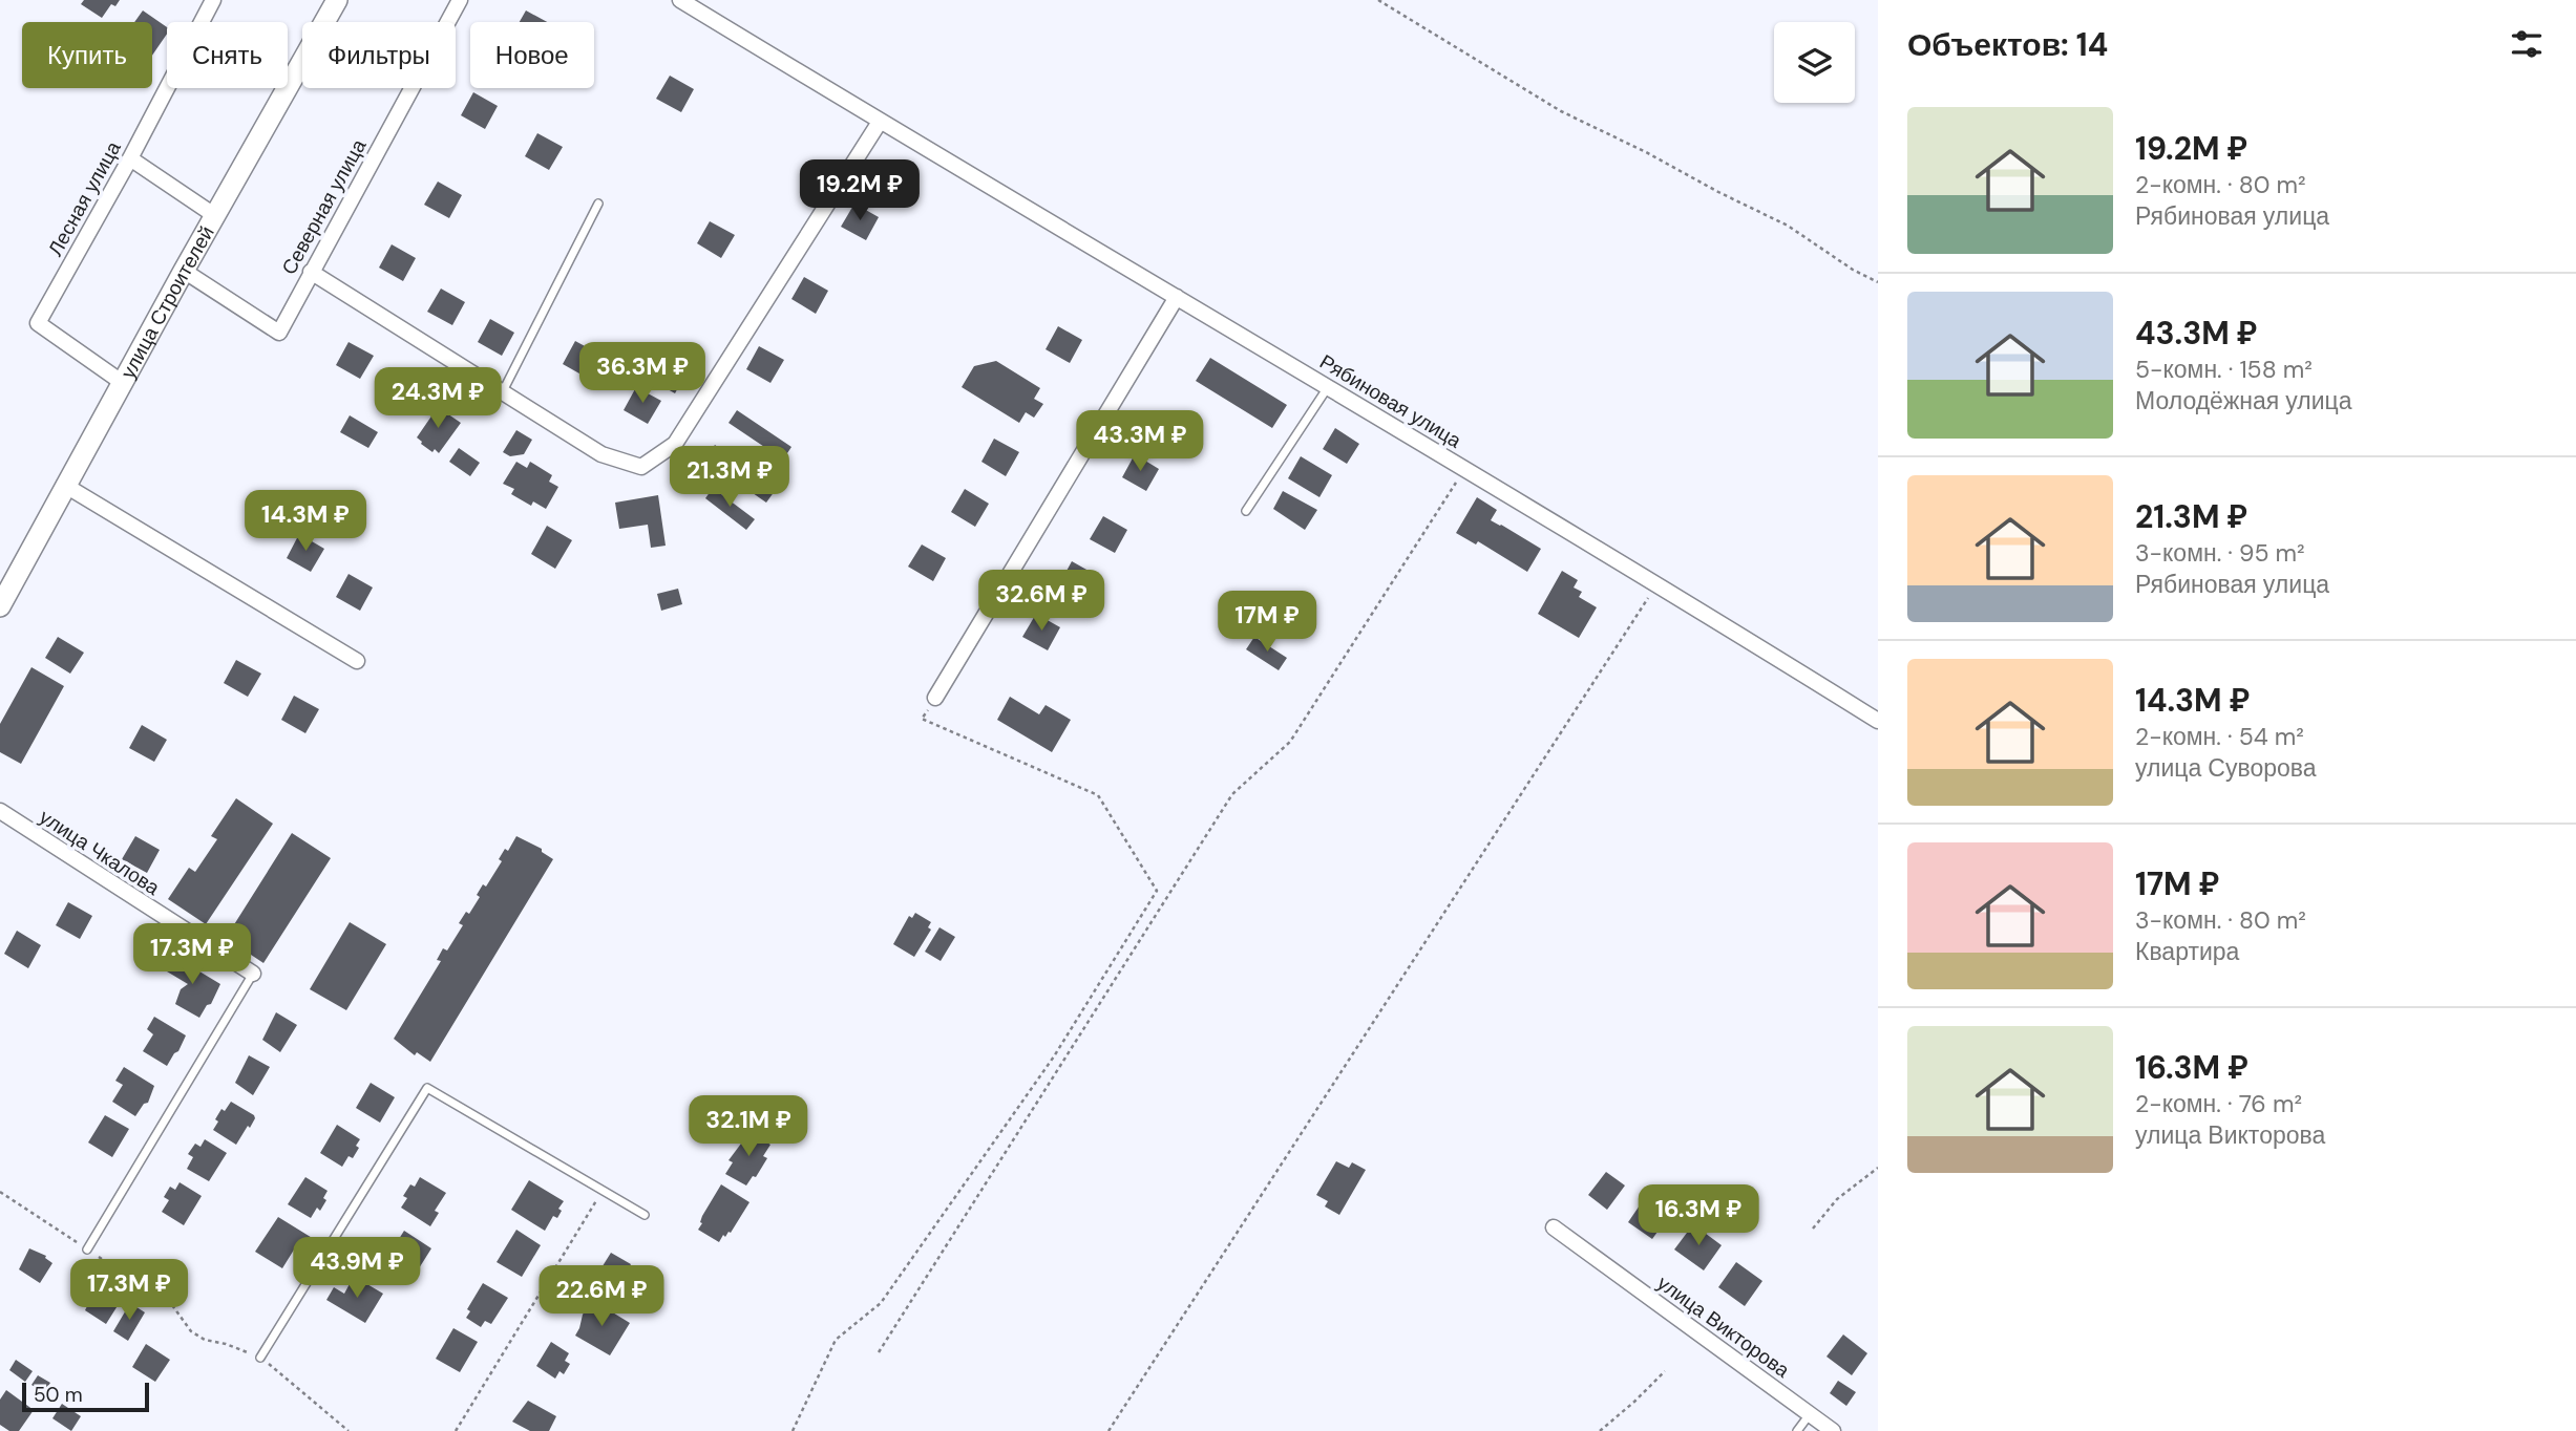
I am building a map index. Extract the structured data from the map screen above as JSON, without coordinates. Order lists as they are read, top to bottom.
{
  "streets": {
    "main road": ["улица Строителей"],
    "street": [
      "Лесная улица",
      "Северная улица",
      "Рябиновая улица",
      "улица Чкалова",
      "улица Викторова"
    ]
  },
  "crossings": [
    ["Лесная улица", "улица Строителей"],
    ["Северная улица", "улица Строителей"]
  ],
  "scale_bar": "50 m",
  "page": {
    "heading": "Объектов: 14",
    "chip": [
      "Купить",
      "Снять",
      "Фильтры",
      "Новое"
    ],
    "list": [
      {
        "name": "19.2M ₽",
        "note": "2-комн. · 80 m² · Рябиновая улица"
      },
      {
        "name": "43.3M ₽",
        "note": "5-комн. · 158 m² · Молодёжная улица"
      },
      {
        "name": "21.3M ₽",
        "note": "3-комн. · 95 m² · Рябиновая улица"
      },
      {
        "name": "14.3M ₽",
        "note": "2-комн. · 54 m² · улица Суворова"
      },
      {
        "name": "17M ₽",
        "note": "3-комн. · 80 m² · Квартира"
      },
      {
        "name": "16.3M ₽",
        "note": "2-комн. · 76 m² · улица Викторова"
      }
    ],
    "price": [
      "19.2M ₽",
      "36.3M ₽",
      "24.3M ₽",
      "43.3M ₽",
      "21.3M ₽",
      "14.3M ₽",
      "32.6M ₽",
      "17M ₽",
      "17.3M ₽",
      "32.1M ₽",
      "16.3M ₽",
      "43.9M ₽",
      "17.3M ₽",
      "22.6M ₽"
    ],
    "scale": "50 m"
  }
}
